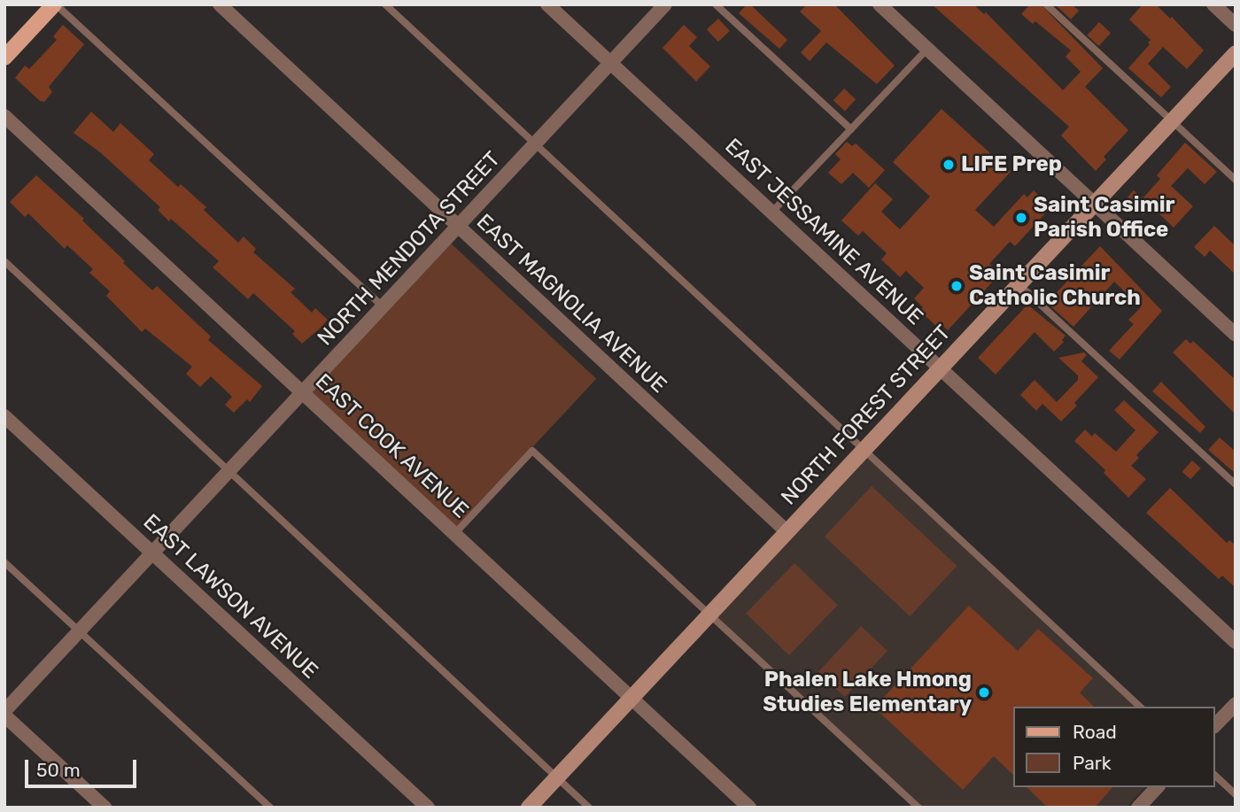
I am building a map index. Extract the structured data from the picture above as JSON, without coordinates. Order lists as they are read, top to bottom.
{
  "streets": {
    "street": [
      "EAST JESSAMINE AVENUE",
      "NORTH MENDOTA STREET",
      "EAST MAGNOLIA AVENUE",
      "NORTH FOREST STREET",
      "EAST COOK AVENUE",
      "EAST LAWSON AVENUE"
    ]
  },
  "crossings": [
    ["EAST JESSAMINE AVENUE", "NORTH MENDOTA STREET"],
    ["EAST JESSAMINE AVENUE", "NORTH FOREST STREET"],
    ["NORTH MENDOTA STREET", "EAST MAGNOLIA AVENUE"],
    ["NORTH MENDOTA STREET", "EAST COOK AVENUE"],
    ["NORTH MENDOTA STREET", "EAST LAWSON AVENUE"],
    ["EAST MAGNOLIA AVENUE", "NORTH FOREST STREET"],
    ["NORTH FOREST STREET", "EAST COOK AVENUE"]
  ],
  "places": [
    "LIFE Prep",
    "Saint Casimir Parish Office",
    "Saint Casimir Catholic Church",
    "Phalen Lake Hmong Studies Elementary"
  ],
  "legend": ["Road", "Park"],
  "scale_bar": "50 m"
}
